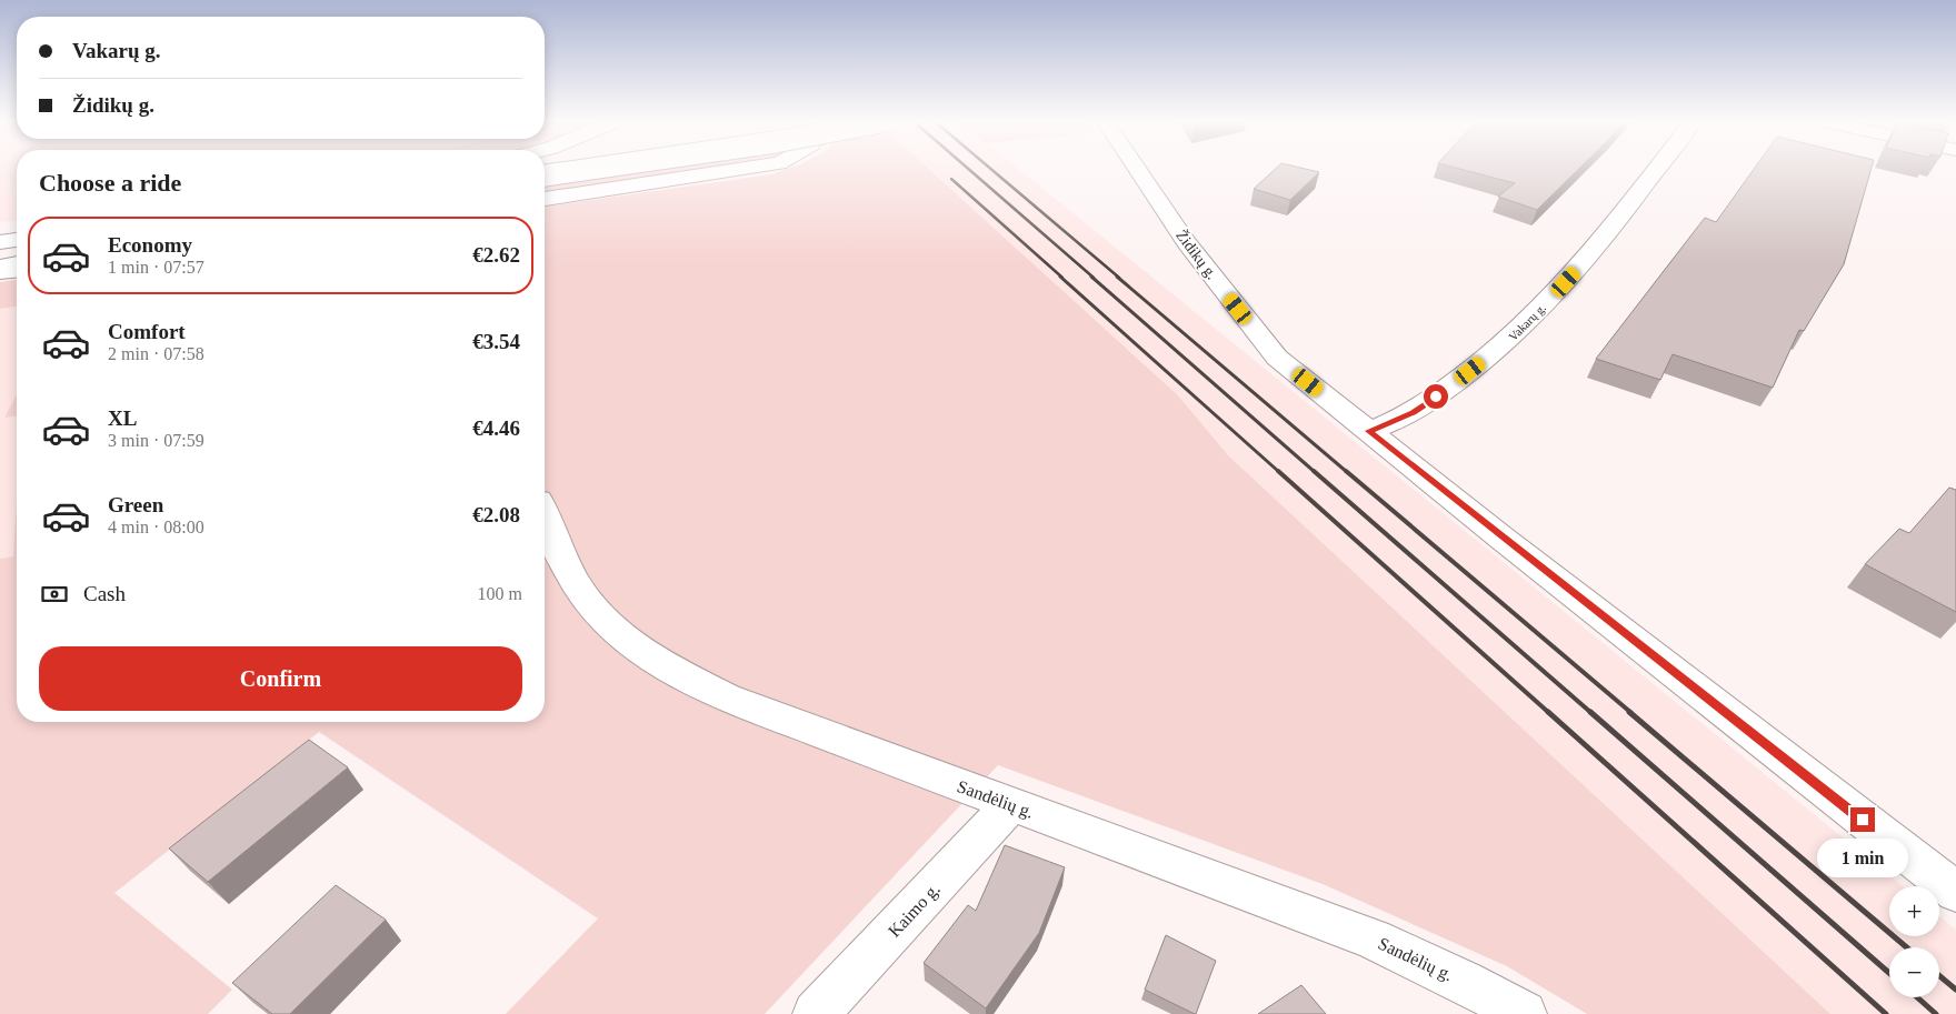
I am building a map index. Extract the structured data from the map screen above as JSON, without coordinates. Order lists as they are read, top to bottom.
{
  "streets": {
    "street": [
      "Židikų g.",
      "Vakarų g.",
      "Sandėlių g.",
      "Kaimo g."
    ]
  },
  "crossings": [
    ["Židikų g.", "Vakarų g."],
    ["Sandėlių g.", "Kaimo g."]
  ],
  "page": {
    "banner": ["Vakarų g.", "Židikų g."],
    "heading": "Choose a ride",
    "list": [
      {
        "name": "Economy",
        "note": "1 min · 07:57",
        "value": "€2.62"
      },
      {
        "name": "Comfort",
        "note": "2 min · 07:58",
        "value": "€3.54"
      },
      {
        "name": "XL",
        "note": "3 min · 07:59",
        "value": "€4.46"
      },
      {
        "name": "Green",
        "note": "4 min · 08:00",
        "value": "€2.08"
      }
    ],
    "pay": ["Cash", "100 m"],
    "buttons": "Confirm",
    "bubble": "1 min",
    "map_buttons": ["+", "−"]
  }
}
